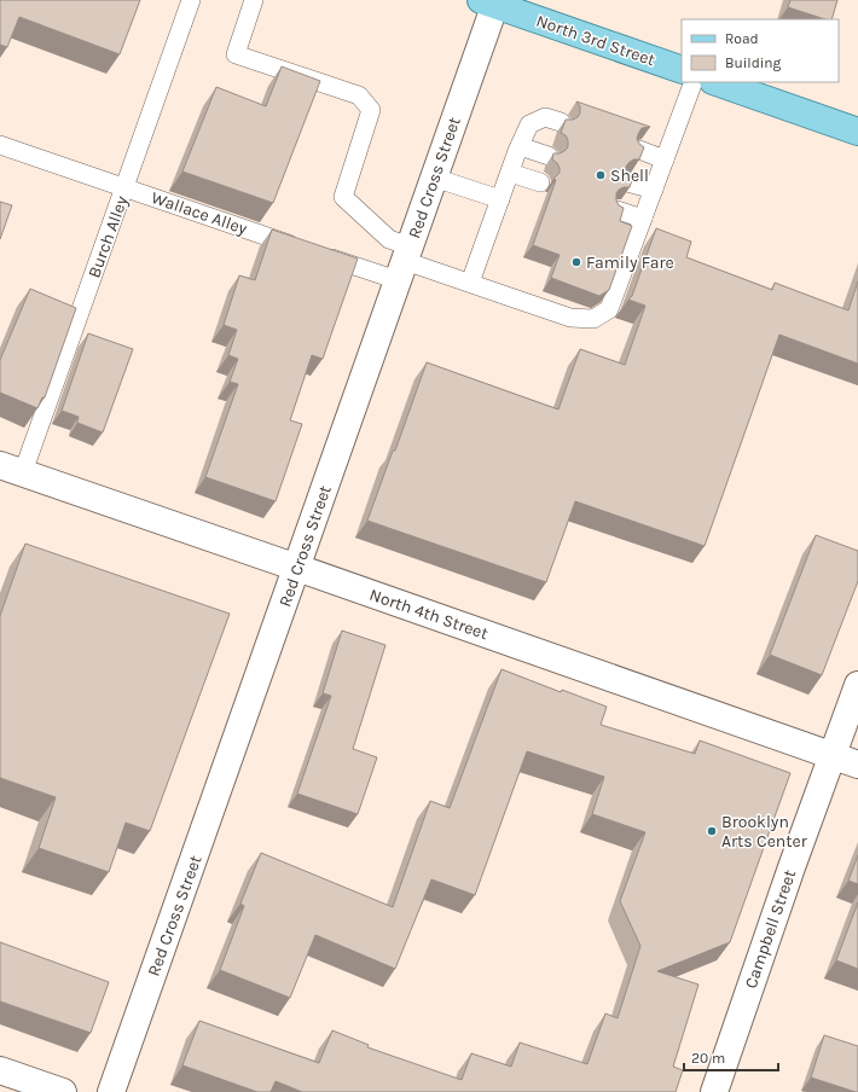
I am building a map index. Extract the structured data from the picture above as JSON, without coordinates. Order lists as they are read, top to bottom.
{
  "streets": {
    "main road": ["North 3rd Street"],
    "street": ["Red Cross Street", "North 4th Street", "Campbell Street"],
    "lane": ["Wallace Alley", "Burch Alley"]
  },
  "crossings": [
    ["North 3rd Street", "Red Cross Street"],
    ["Red Cross Street", "Wallace Alley"],
    ["Red Cross Street", "North 4th Street"],
    ["Wallace Alley", "Burch Alley"],
    ["Burch Alley", "North 4th Street"],
    ["North 4th Street", "Campbell Street"]
  ],
  "places": ["Shell", "Family Fare", "Brooklyn Arts Center"],
  "legend": ["Road", "Building"],
  "scale_bar": "20 m"
}
